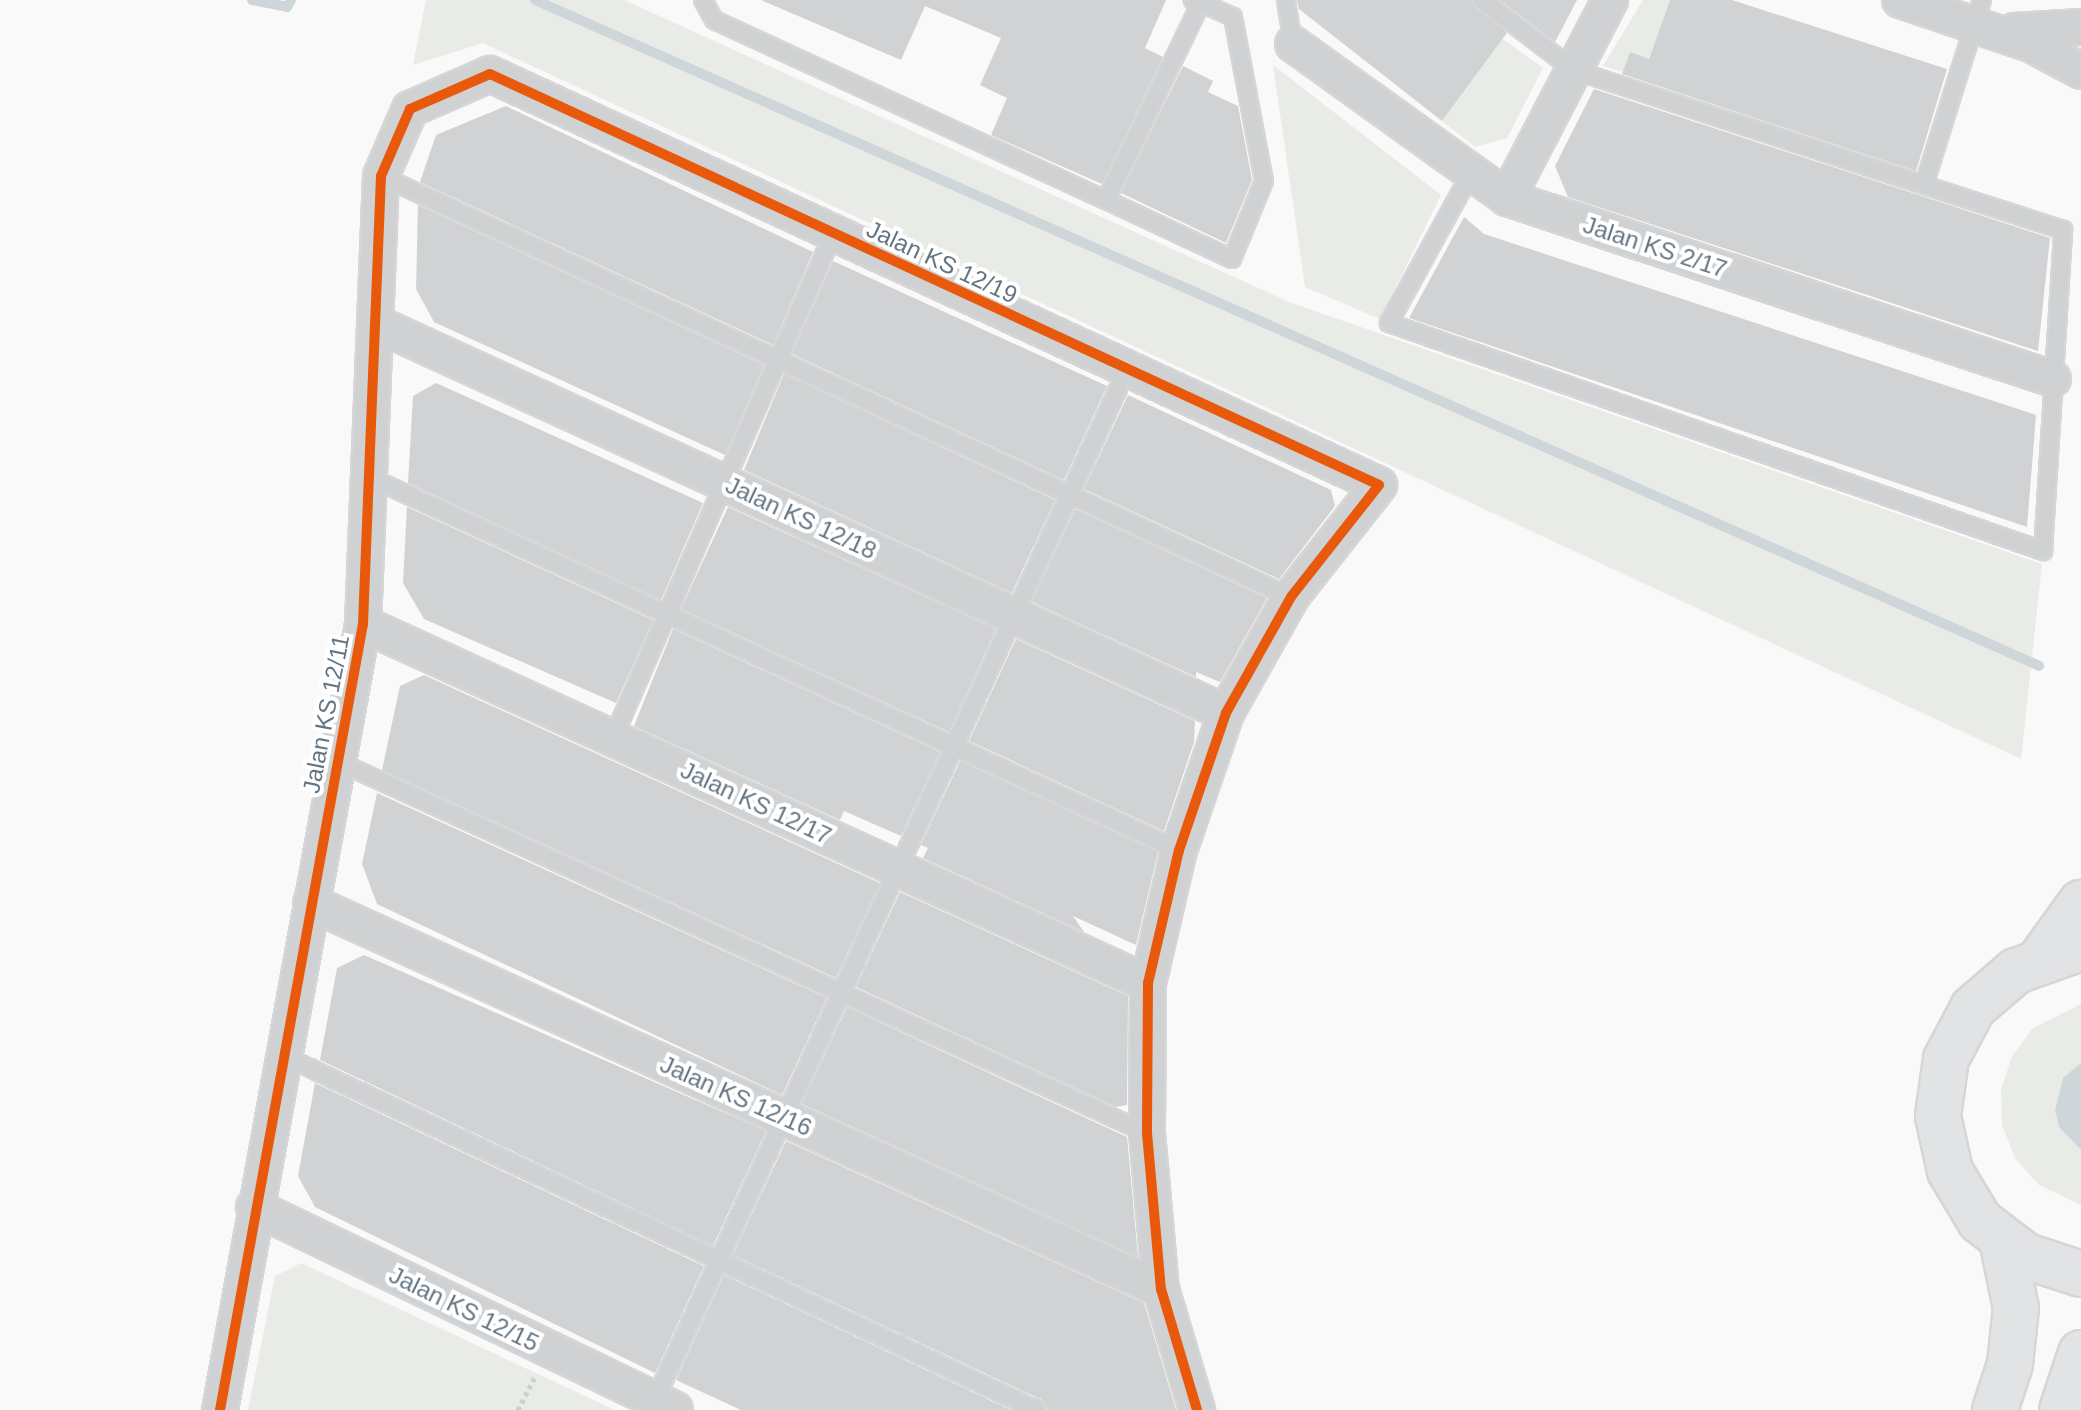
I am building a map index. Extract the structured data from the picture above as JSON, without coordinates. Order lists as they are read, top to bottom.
{
  "streets": {
    "street": [
      "Jalan KS 2/17",
      "Jalan KS 12/19",
      "Jalan KS 12/18",
      "Jalan KS 12/11",
      "Jalan KS 12/17",
      "Jalan KS 12/16",
      "Jalan KS 12/15"
    ]
  },
  "crossings": [
    ["Jalan KS 12/19", "Jalan KS 12/11"],
    ["Jalan KS 12/18", "Jalan KS 12/11"],
    ["Jalan KS 12/11", "Jalan KS 12/17"],
    ["Jalan KS 12/11", "Jalan KS 12/16"],
    ["Jalan KS 12/11", "Jalan KS 12/15"]
  ]
}
